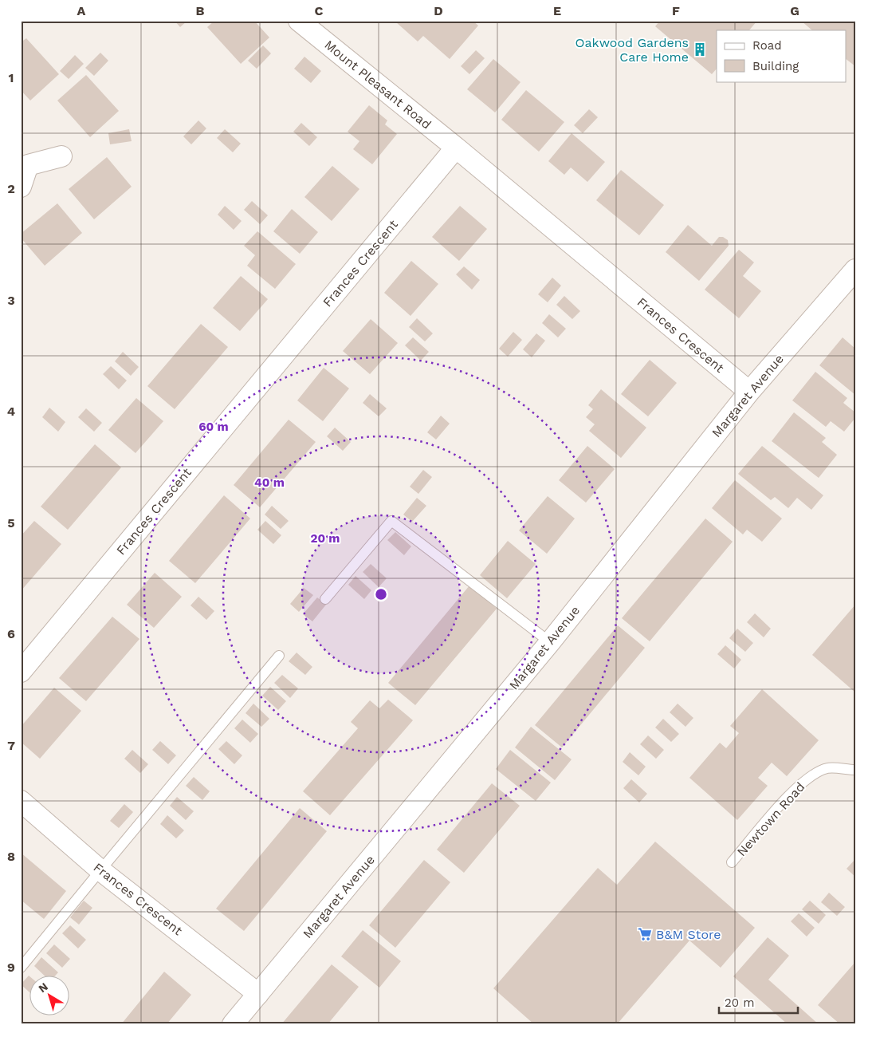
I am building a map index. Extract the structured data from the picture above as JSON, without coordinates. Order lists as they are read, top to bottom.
{
  "streets": {
    "street": ["Mount Pleasant Road", "Frances Crescent", "Margaret Avenue"],
    "lane": ["Newtown Road"]
  },
  "crossings": [
    ["Mount Pleasant Road", "Frances Crescent"],
    ["Frances Crescent", "Margaret Avenue"]
  ],
  "places": {
    "building": ["Oakwood Gardens Care Home"],
    "supermarket": ["B&M Store"]
  },
  "legend": ["Road", "Building"],
  "scale_bar": "20 m",
  "north": "top left",
  "grid": {
    "columns": [
      "A",
      "B",
      "C",
      "D",
      "E",
      "F",
      "G"
    ],
    "rows": [
      "1",
      "2",
      "3",
      "4",
      "5",
      "6",
      "7",
      "8",
      "9"
    ]
  },
  "rings": ["60 m", "40 m", "20 m"]
}
